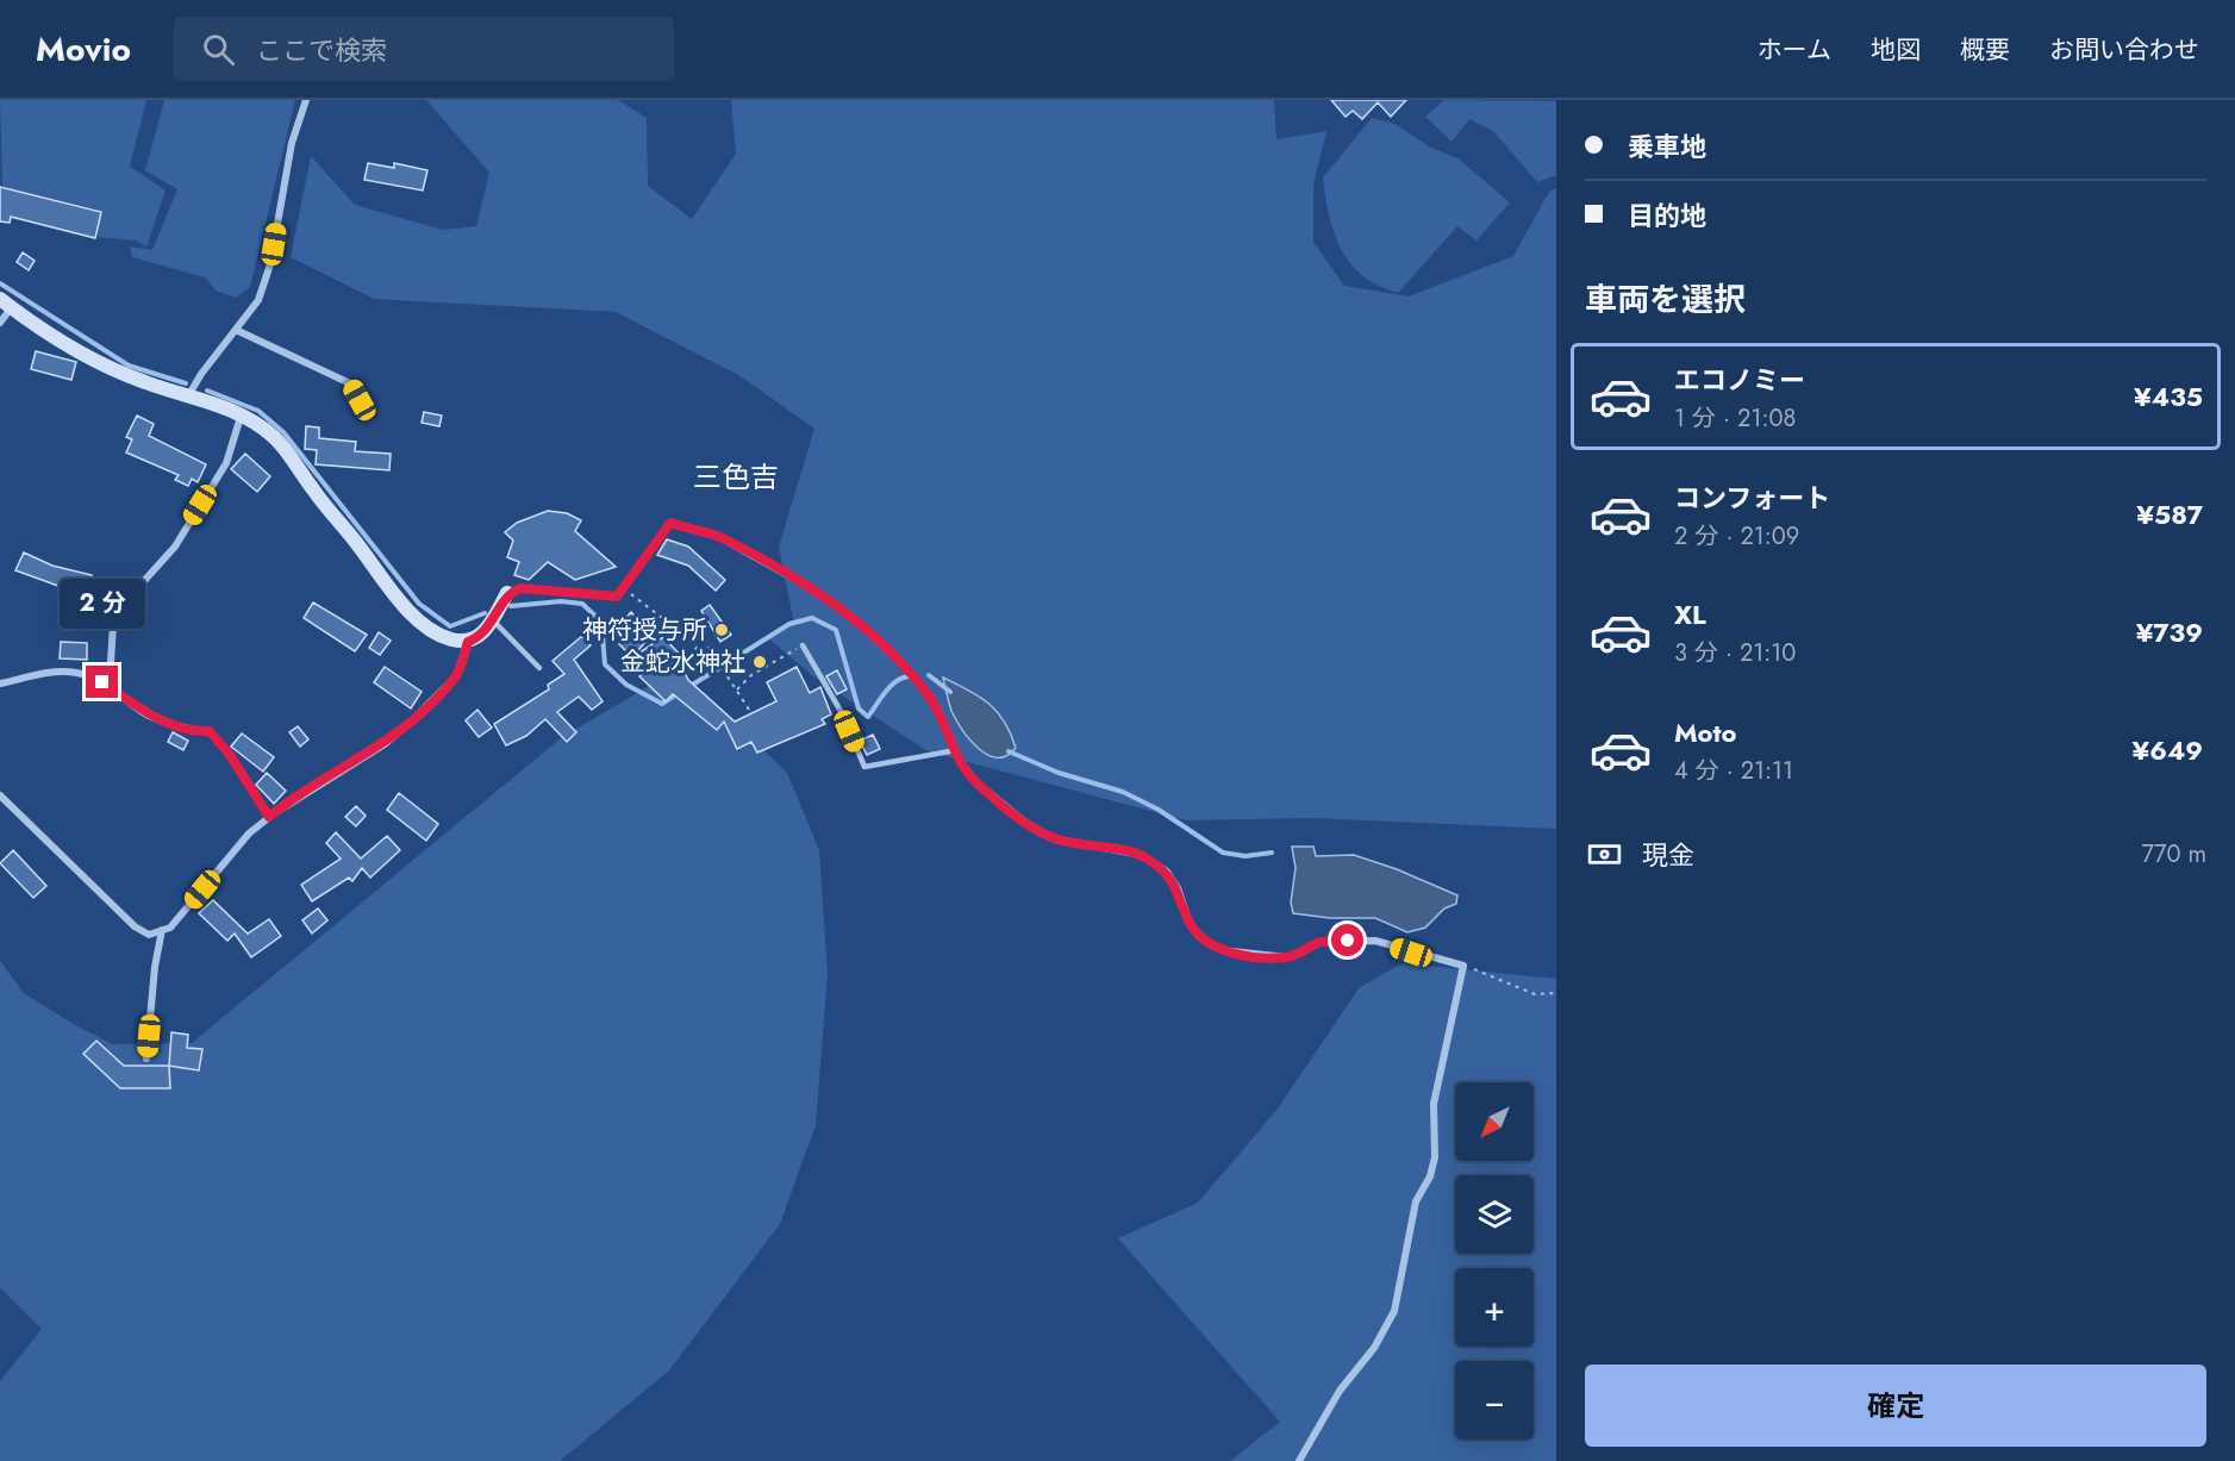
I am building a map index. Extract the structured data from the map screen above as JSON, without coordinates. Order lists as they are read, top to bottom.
{
  "districts": ["三色吉"],
  "places": ["神符授与所", "金蛇水神社"],
  "north": "bottom left",
  "page": {
    "header": "Movio",
    "search": "ここで検索",
    "nav": [
      "ホーム",
      "地図",
      "概要",
      "お問い合わせ"
    ],
    "banner": ["乗車地", "目的地"],
    "heading": "車両を選択",
    "list": [
      {
        "name": "エコノミー",
        "note": "1 分 · 21:08",
        "value": "¥435"
      },
      {
        "name": "コンフォート",
        "note": "2 分 · 21:09",
        "value": "¥587"
      },
      {
        "name": "XL",
        "note": "3 分 · 21:10",
        "value": "¥739"
      },
      {
        "name": "Moto",
        "note": "4 分 · 21:11",
        "value": "¥649"
      }
    ],
    "bubble": "2 分",
    "pay": ["現金", "770 m"],
    "map_buttons": ["+", "−"],
    "buttons": "確定"
  }
}
